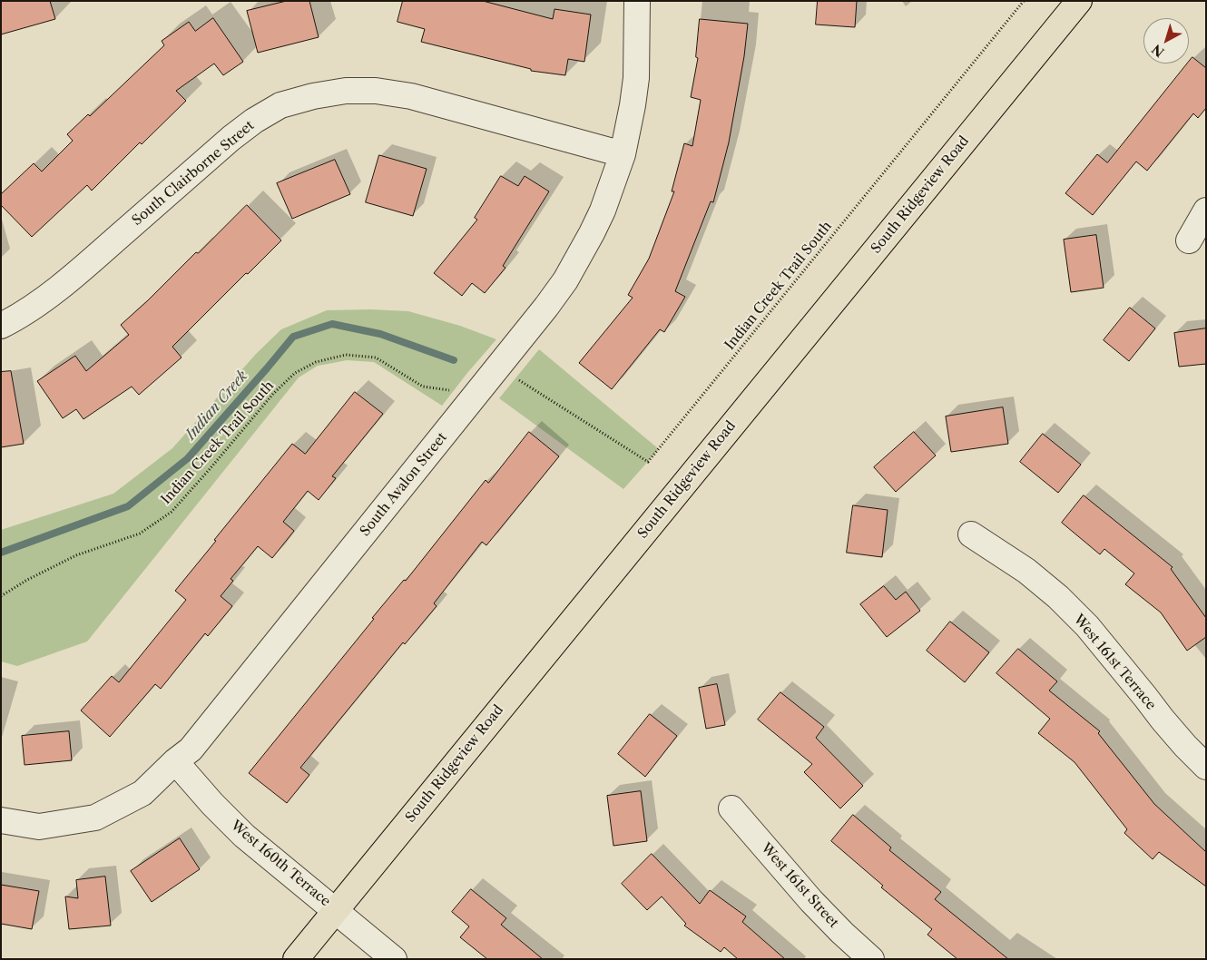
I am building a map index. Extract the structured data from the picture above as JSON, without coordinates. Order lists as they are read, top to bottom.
{
  "streets": {
    "main road": ["South Ridgeview Road"],
    "street": [
      "South Clairborne Street",
      "South Avalon Street",
      "West 161st Terrace",
      "West 160th Terrace",
      "West 161st Street"
    ],
    "path": ["Indian Creek Trail South"]
  },
  "crossings": [
    ["South Clairborne Street", "South Avalon Street"],
    ["South Ridgeview Road", "West 160th Terrace"],
    ["South Avalon Street", "West 160th Terrace"]
  ],
  "water": ["Indian Creek"],
  "north": "bottom left"
}
